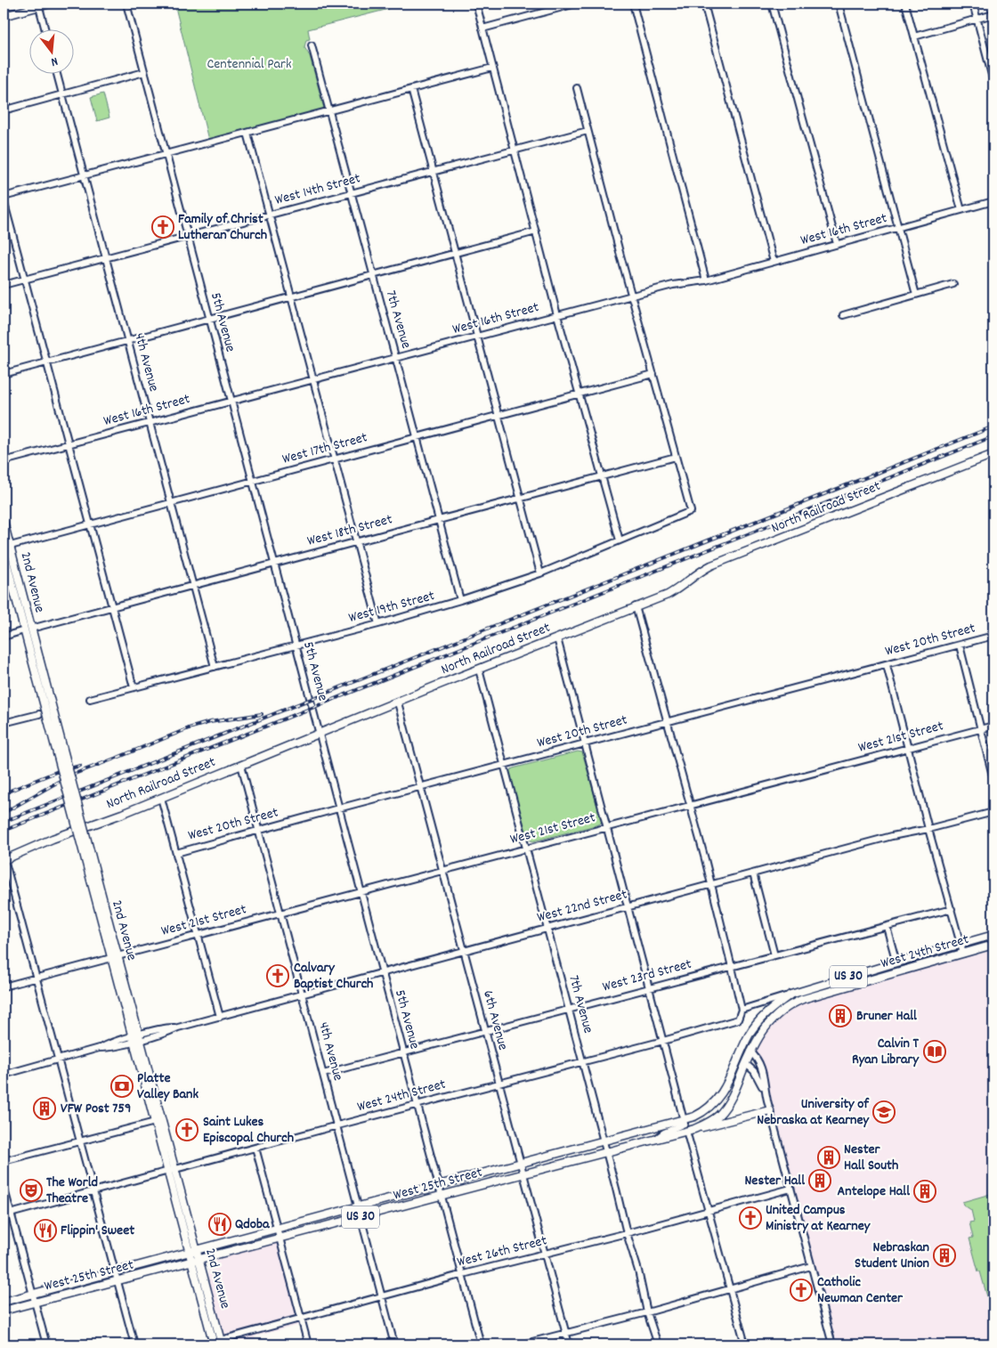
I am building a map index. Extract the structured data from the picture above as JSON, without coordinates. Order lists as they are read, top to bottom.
{
  "streets": {
    "main road": [
      "North Railroad Street",
      "2nd Avenue",
      "West 24th Street",
      "US 30",
      "West 25th Street"
    ],
    "street": [
      "West 14th Street",
      "West 16th Street",
      "7th Avenue",
      "5th Avenue",
      "4th Avenue",
      "West 17th Street",
      "West 18th Street",
      "West 19th Street",
      "West 20th Street",
      "West 21st Street",
      "West 22nd Street",
      "West 23rd Street",
      "6th Avenue",
      "West 26th Street"
    ]
  },
  "crossings": [
    ["West 14th Street", "7th Avenue"],
    ["West 14th Street", "5th Avenue"],
    ["West 14th Street", "4th Avenue"],
    ["West 16th Street", "7th Avenue"],
    ["West 16th Street", "5th Avenue"],
    ["West 16th Street", "4th Avenue"],
    ["7th Avenue", "West 17th Street"],
    ["7th Avenue", "North Railroad Street"],
    ["7th Avenue", "West 18th Street"],
    ["7th Avenue", "West 19th Street"],
    ["7th Avenue", "West 20th Street"],
    ["7th Avenue", "West 21st Street"],
    ["7th Avenue", "West 22nd Street"],
    ["7th Avenue", "West 24th Street"],
    ["7th Avenue", "West 23rd Street"],
    ["7th Avenue", "West 25th Street"],
    ["7th Avenue", "West 26th Street"],
    ["5th Avenue", "West 17th Street"],
    ["5th Avenue", "North Railroad Street"],
    ["5th Avenue", "West 18th Street"],
    ["5th Avenue", "West 19th Street"],
    ["5th Avenue", "West 20th Street"],
    ["5th Avenue", "West 21st Street"],
    ["5th Avenue", "West 22nd Street"],
    ["5th Avenue", "West 24th Street"],
    ["5th Avenue", "West 23rd Street"],
    ["5th Avenue", "West 25th Street"],
    ["5th Avenue", "West 26th Street"],
    ["4th Avenue", "West 17th Street"],
    ["4th Avenue", "North Railroad Street"],
    ["4th Avenue", "West 18th Street"],
    ["4th Avenue", "West 19th Street"],
    ["4th Avenue", "West 20th Street"],
    ["4th Avenue", "West 21st Street"],
    ["4th Avenue", "West 22nd Street"],
    ["4th Avenue", "West 24th Street"],
    ["4th Avenue", "West 23rd Street"],
    ["4th Avenue", "West 25th Street"],
    ["4th Avenue", "West 26th Street"],
    ["West 17th Street", "2nd Avenue"],
    ["North Railroad Street", "6th Avenue"],
    ["West 18th Street", "2nd Avenue"],
    ["West 18th Street", "West 19th Street"],
    ["2nd Avenue", "West 21st Street"],
    ["2nd Avenue", "West 22nd Street"],
    ["2nd Avenue", "West 24th Street"],
    ["2nd Avenue", "West 25th Street"],
    ["2nd Avenue", "West 26th Street"],
    ["West 20th Street", "6th Avenue"],
    ["West 21st Street", "6th Avenue"],
    ["West 22nd Street", "6th Avenue"],
    ["West 24th Street", "6th Avenue"],
    ["West 24th Street", "West 25th Street"],
    ["West 23rd Street", "6th Avenue"],
    ["US 30", "West 25th Street"],
    ["6th Avenue", "West 25th Street"],
    ["6th Avenue", "West 26th Street"]
  ],
  "parks": ["Centennial Park"],
  "places": {
    "church": [
      "Family of Christ Lutheran Church",
      "Calvary Baptist Church",
      "Saint Lukes Episcopal Church",
      "United Campus Ministry at Kearney",
      "Catholic Newman Center"
    ],
    "building": [
      "Bruner Hall",
      "VFW Post 759",
      "Nester Hall South",
      "Nester Hall",
      "Antelope Hall",
      "Nebraskan Student Union"
    ],
    "library": ["Calvin T Ryan Library"],
    "bank": ["Platte Valley Bank"],
    "school or university": ["University of Nebraska at Kearney"],
    "theatre": ["The World Theatre"],
    "restaurant": ["Qdoba", "Flippin' Sweet"]
  },
  "north": "bottom"
}
